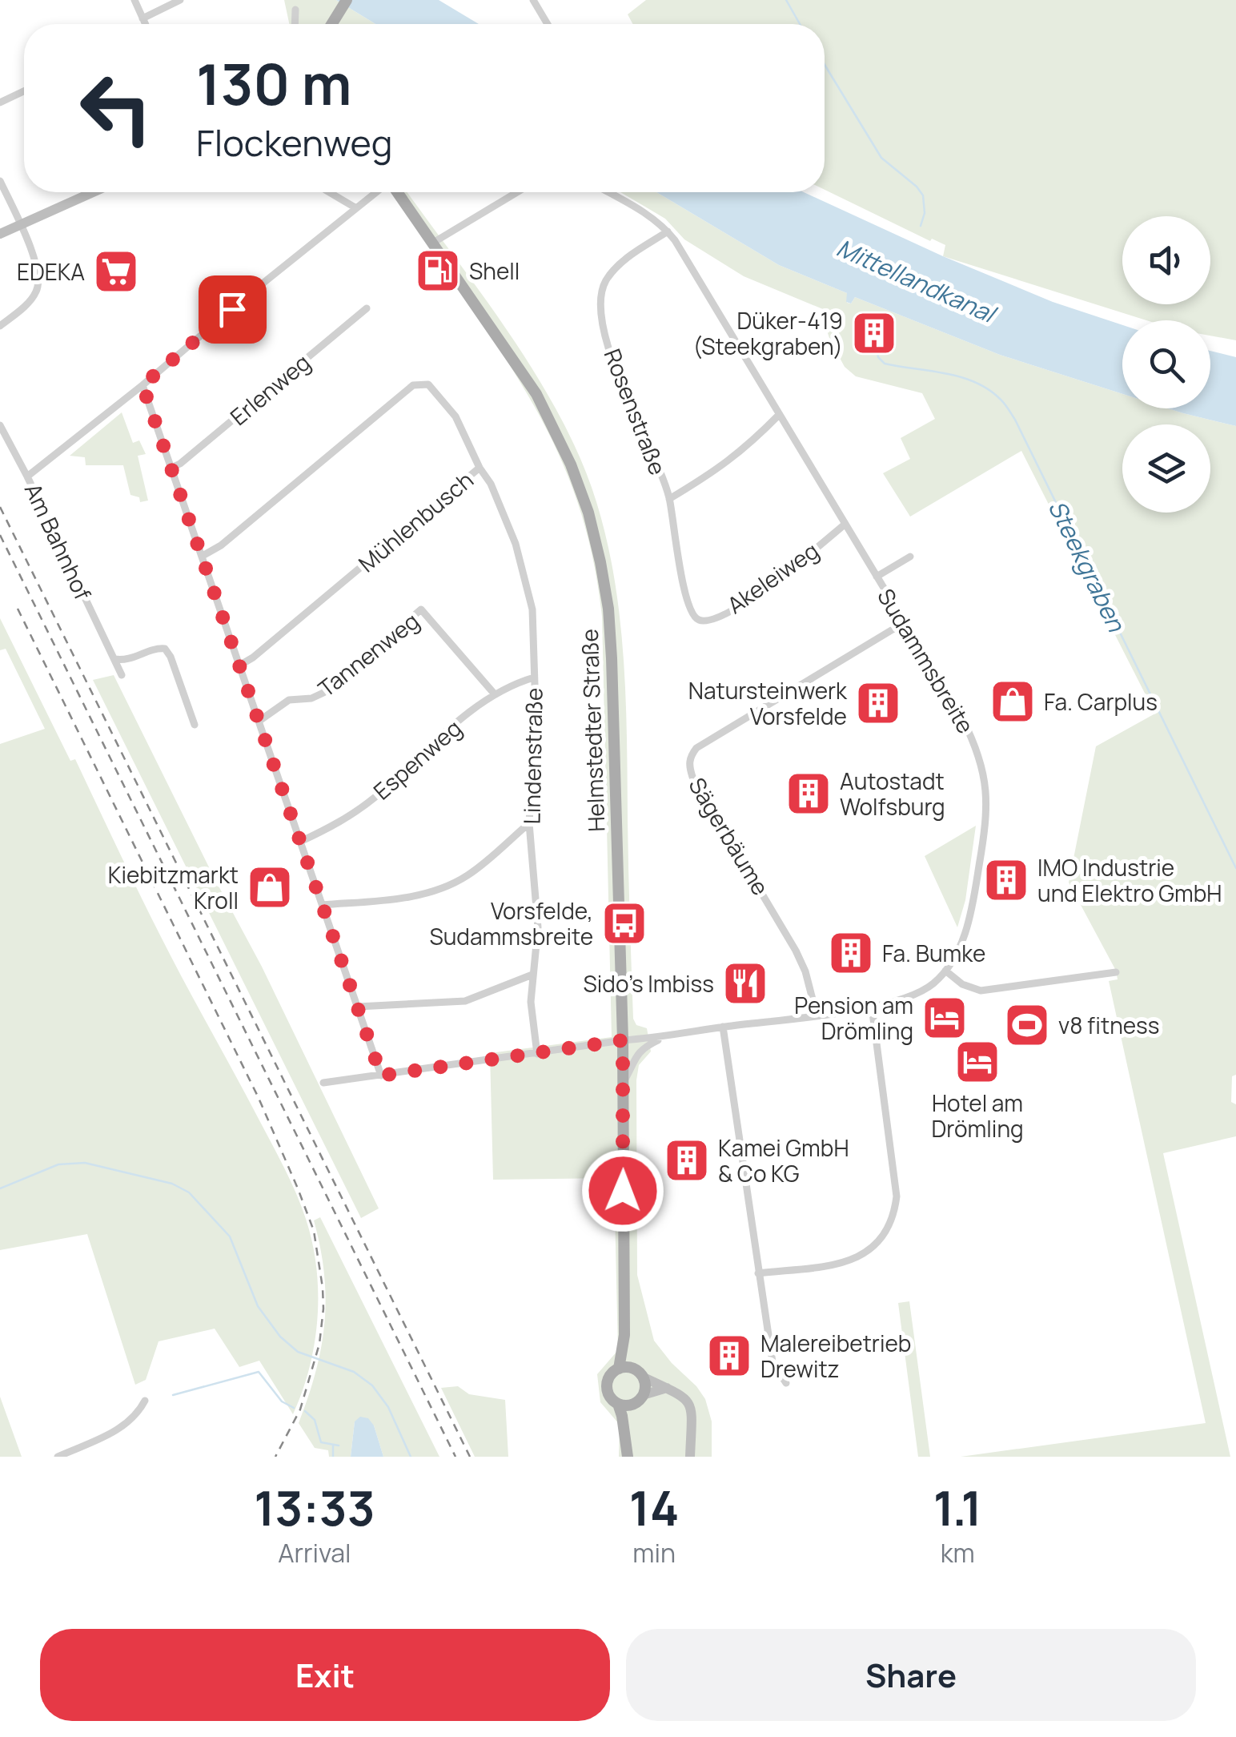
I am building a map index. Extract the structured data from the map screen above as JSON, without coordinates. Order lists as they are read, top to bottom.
{
  "streets": {
    "main road": ["Helmstedter Straße"],
    "street": [
      "Erlenweg",
      "Rosenstraße",
      "Mühlenbusch",
      "Am Bahnhof",
      "Akeleiweg",
      "Tannenweg",
      "Sudammsbreite",
      "Lindenstraße",
      "Espenweg",
      "Sägerbäume"
    ]
  },
  "crossings": [
    ["Rosenstraße", "Akeleiweg"],
    ["Rosenstraße", "Sudammsbreite"],
    ["Mühlenbusch", "Lindenstraße"],
    ["Akeleiweg", "Sudammsbreite"],
    ["Tannenweg", "Espenweg"],
    ["Sudammsbreite", "Helmstedter Straße"],
    ["Sudammsbreite", "Lindenstraße"],
    ["Sudammsbreite", "Sägerbäume"],
    ["Lindenstraße", "Espenweg"]
  ],
  "water": ["Mittellandkanal", "Steekgraben"],
  "places": {
    "fuel station": ["Shell"],
    "supermarket": ["EDEKA"],
    "building": [
      "Düker-419 (Steekgraben)",
      "Natursteinwerk Vorsfelde",
      "Autostadt Wolfsburg",
      "IMO Industrie und Elektro GmbH",
      "Fa. Bumke",
      "Kamei GmbH & Co KG",
      "Malereibetrieb Drewitz"
    ],
    "shop": ["Fa. Carplus", "Kiebitzmarkt Kroll"],
    "bus stop": ["Vorsfelde, Sudammsbreite"],
    "restaurant": ["Sido's Imbiss"],
    "hotel": ["Pension am Drömling", "Hotel am Drömling"],
    "sports": ["v8 fitness"]
  },
  "page": {
    "turn": ["130 m", "Flockenweg"],
    "eta": [
      "13:33",
      "Arrival",
      "14",
      "min",
      "1.1",
      "km"
    ],
    "buttons": ["Exit", "Share"]
  }
}
